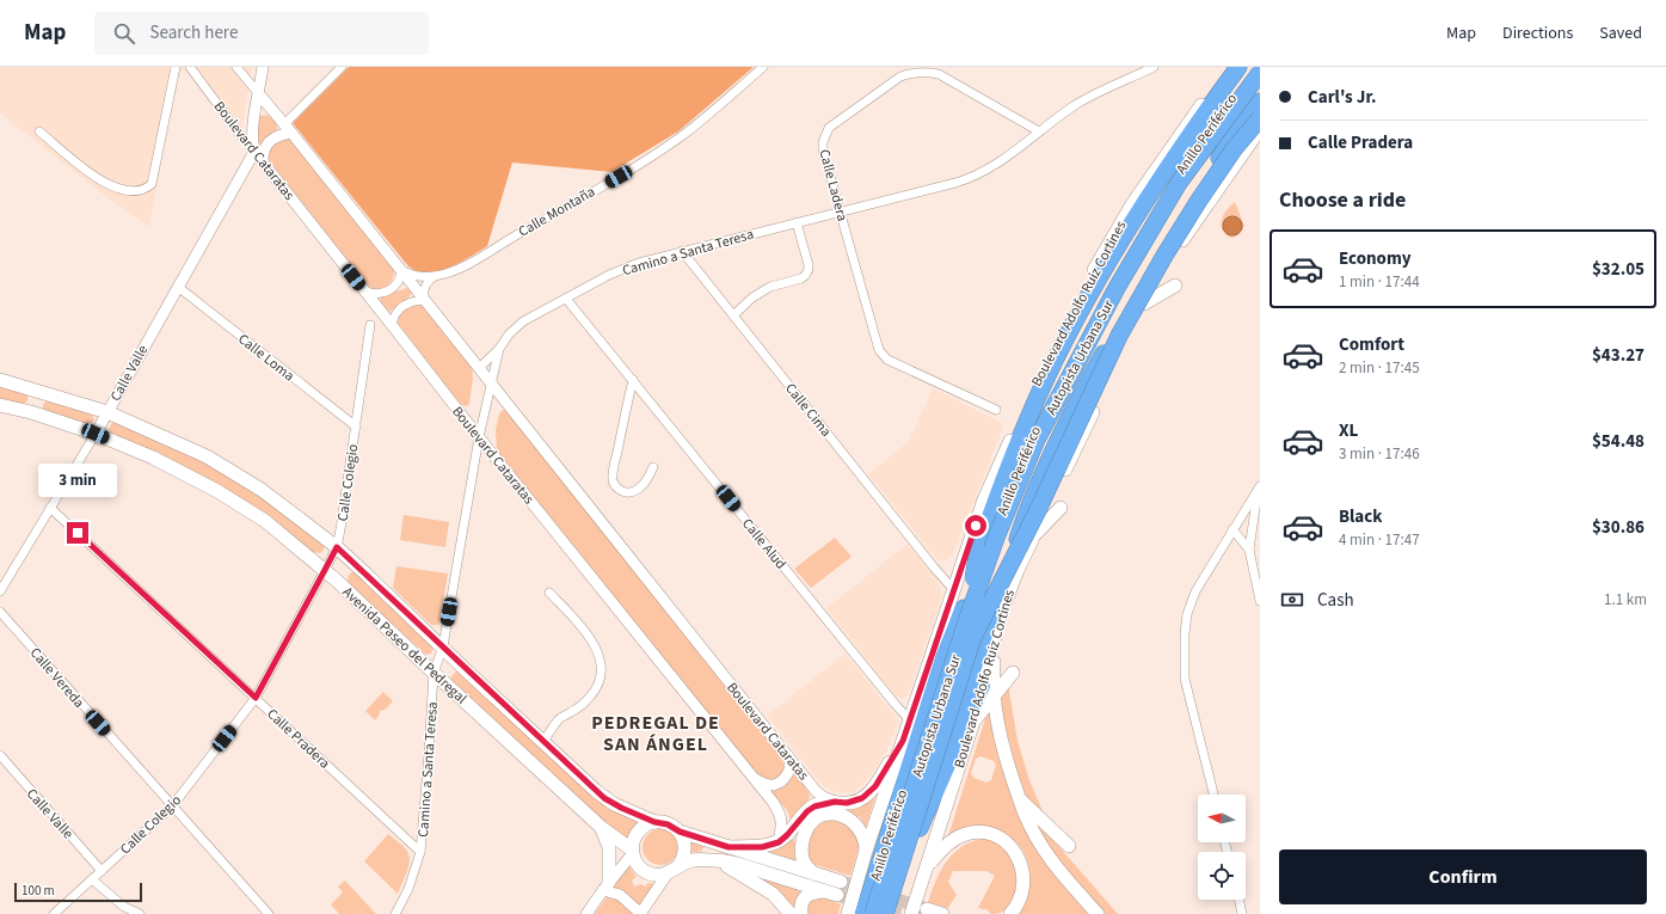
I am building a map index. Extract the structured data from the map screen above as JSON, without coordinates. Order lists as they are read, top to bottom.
{
  "streets": {
    "highway": ["Anillo Periférico", "Autopista Urbana Sur"],
    "main road": ["Boulevard Adolfo Ruiz Cortines", "Avenida Paseo del Pedregal"],
    "street": [
      "Boulevard Cataratas",
      "Calle Ladera",
      "Calle Montaña",
      "Camino a Santa Teresa",
      "Calle Loma",
      "Calle Valle",
      "Calle Cima",
      "Calle Colegio",
      "Calle Alud",
      "Calle Vereda",
      "Calle Pradera"
    ]
  },
  "crossings": [
    ["Anillo Periférico", "Boulevard Adolfo Ruiz Cortines"],
    ["Boulevard Cataratas", "Calle Montaña"],
    ["Boulevard Cataratas", "Camino a Santa Teresa"],
    ["Boulevard Cataratas", "Calle Valle"],
    ["Calle Ladera", "Camino a Santa Teresa"],
    ["Camino a Santa Teresa", "Calle Cima"],
    ["Camino a Santa Teresa", "Calle Alud"],
    ["Camino a Santa Teresa", "Avenida Paseo del Pedregal"],
    ["Camino a Santa Teresa", "Calle Pradera"],
    ["Boulevard Adolfo Ruiz Cortines", "Calle Cima"],
    ["Boulevard Adolfo Ruiz Cortines", "Calle Alud"],
    ["Calle Loma", "Calle Valle"],
    ["Calle Loma", "Calle Colegio"],
    ["Calle Valle", "Calle Colegio"],
    ["Calle Valle", "Avenida Paseo del Pedregal"],
    ["Calle Valle", "Calle Pradera"],
    ["Calle Colegio", "Avenida Paseo del Pedregal"],
    ["Calle Colegio", "Calle Vereda"],
    ["Calle Colegio", "Calle Pradera"]
  ],
  "districts": ["PEDREGAL DE SAN ÁNGEL"],
  "scale_bar": "100 m",
  "north": "left",
  "page": {
    "header": "Map",
    "search": "Search here",
    "nav": ["Map", "Directions", "Saved"],
    "banner": ["Carl's Jr.", "Calle Pradera"],
    "heading": "Choose a ride",
    "list": [
      {
        "name": "Economy",
        "note": "1 min · 17:44",
        "value": "$32.05"
      },
      {
        "name": "Comfort",
        "note": "2 min · 17:45",
        "value": "$43.27"
      },
      {
        "name": "XL",
        "note": "3 min · 17:46",
        "value": "$54.48"
      },
      {
        "name": "Black",
        "note": "4 min · 17:47",
        "value": "$30.86"
      }
    ],
    "bubble": "3 min",
    "pay": ["Cash", "1.1 km"],
    "buttons": "Confirm",
    "scale": "100 m"
  }
}
